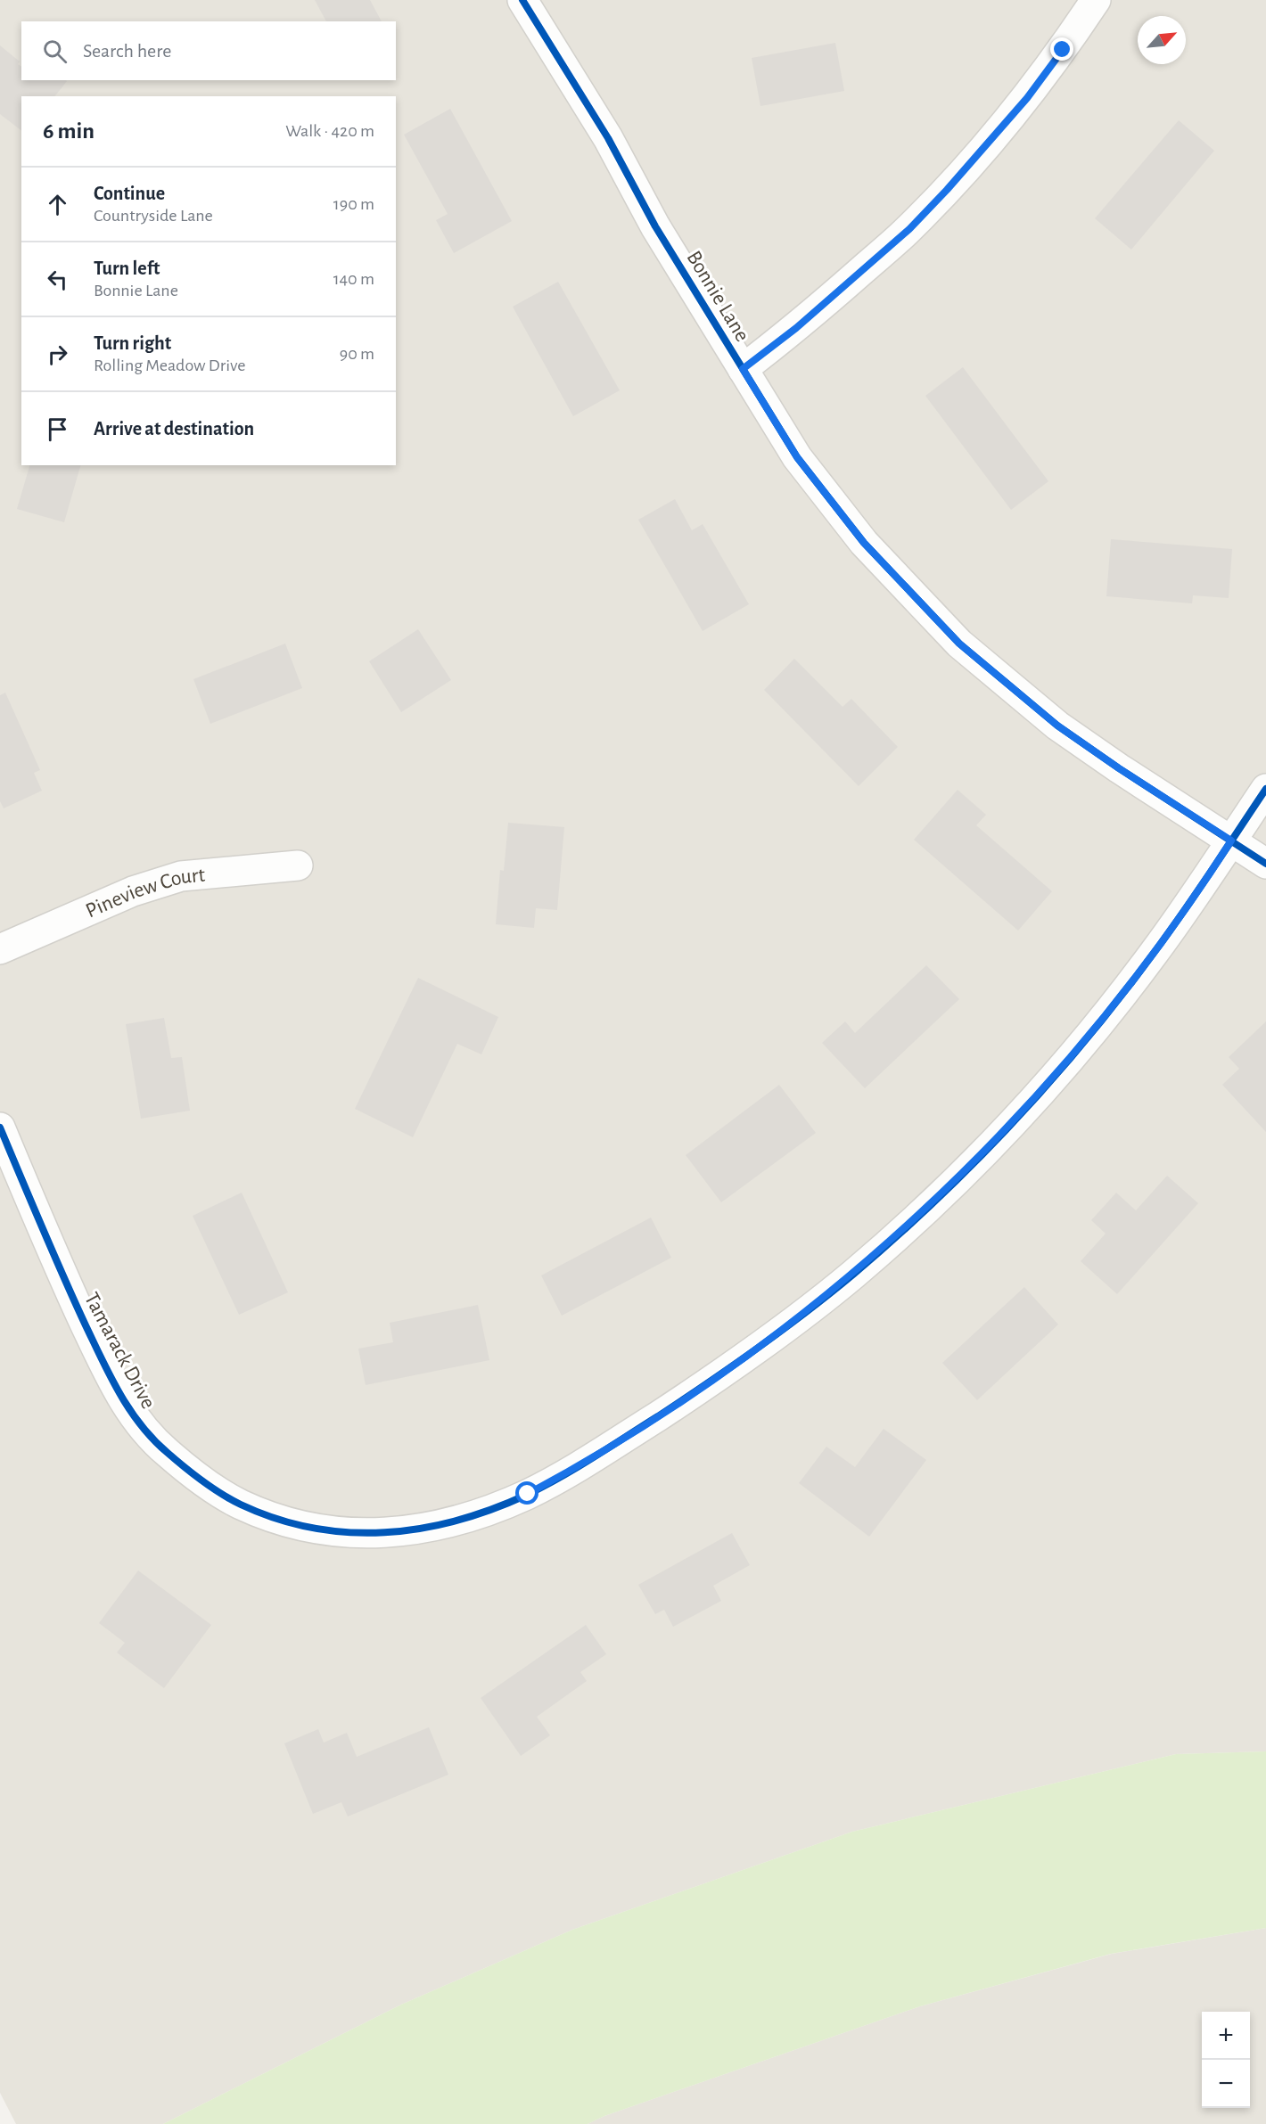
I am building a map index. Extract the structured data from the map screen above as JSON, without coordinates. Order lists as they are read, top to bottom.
{
  "streets": {
    "street": ["Bonnie Lane", "Pineview Court", "Tamarack Drive"]
  },
  "crossings": [
    ["Bonnie Lane", "Tamarack Drive"]
  ],
  "north": "top right",
  "page": {
    "search": "Search here",
    "heading": ["6 min", "Walk · 420 m"],
    "list": [
      ["Continue", "Countryside Lane", "190 m"],
      ["Turn left", "Bonnie Lane", "140 m"],
      ["Turn right", "Rolling Meadow Drive", "90 m"],
      "Arrive at destination"
    ],
    "map_buttons": ["+", "−"]
  }
}
